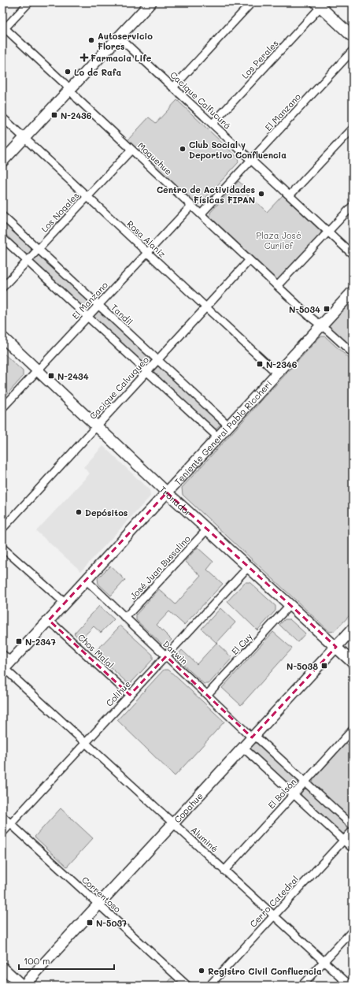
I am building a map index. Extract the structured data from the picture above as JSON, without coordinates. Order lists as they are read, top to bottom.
{
  "streets": {
    "street": [
      "Los Perales",
      "Cacique Calfucurá",
      "El Manzano",
      "Moquehue",
      "Los Nogales",
      "Rosa Alaniz",
      "Tandil",
      "Cacique Calvuqueo",
      "Teniente General Pablo Riccheri",
      "Tronador",
      "José Juan Bussalino",
      "El Cuy",
      "Chos Malal",
      "Darwin",
      "Colihue",
      "El Bolsón",
      "Copahue",
      "Aluminé",
      "Correntoso",
      "Cerro Catedral"
    ]
  },
  "crossings": [
    ["Los Perales", "Cacique Calfucurá"],
    ["Cacique Calfucurá", "El Manzano"],
    ["El Manzano", "Moquehue"],
    ["El Manzano", "Rosa Alaniz"],
    ["El Manzano", "Tandil"],
    ["El Manzano", "Tronador"],
    ["Moquehue", "Los Nogales"],
    ["Moquehue", "Cacique Calvuqueo"],
    ["Moquehue", "Teniente General Pablo Riccheri"],
    ["Los Nogales", "Rosa Alaniz"],
    ["Los Nogales", "Tandil"],
    ["Rosa Alaniz", "Cacique Calvuqueo"],
    ["Rosa Alaniz", "Teniente General Pablo Riccheri"],
    ["Tandil", "Cacique Calvuqueo"],
    ["Tandil", "Teniente General Pablo Riccheri"],
    ["Cacique Calvuqueo", "Tronador"],
    ["Teniente General Pablo Riccheri", "Tronador"],
    ["Teniente General Pablo Riccheri", "Chos Malal"],
    ["Teniente General Pablo Riccheri", "Darwin"],
    ["Teniente General Pablo Riccheri", "Aluminé"],
    ["Tronador", "José Juan Bussalino"],
    ["Tronador", "El Cuy"],
    ["Tronador", "Colihue"],
    ["Tronador", "Copahue"],
    ["José Juan Bussalino", "Darwin"],
    ["El Cuy", "Darwin"],
    ["Chos Malal", "Colihue"],
    ["Darwin", "Colihue"],
    ["Darwin", "El Bolsón"],
    ["Darwin", "Copahue"],
    ["Colihue", "Aluminé"],
    ["Colihue", "Correntoso"],
    ["El Bolsón", "Aluminé"],
    ["Copahue", "Aluminé"],
    ["Copahue", "Correntoso"],
    ["Aluminé", "Cerro Catedral"]
  ],
  "parks": ["Plaza José Curilef"],
  "places": {
    "other": [
      "Autoservicio Flores",
      "Lo de Rafa",
      "Club Social y Deportivo Confluencia",
      "Centro de Actividades Físicas FIPAN",
      "Depósitos",
      "Registro Civil Confluencia"
    ],
    "health": ["Farmacia Life"],
    "transit": [
      "N-2436",
      "N-5034",
      "N-2346",
      "N-2434",
      "N-2347",
      "N-5038",
      "N-5037"
    ]
  },
  "scale_bar": "100 m"
}
